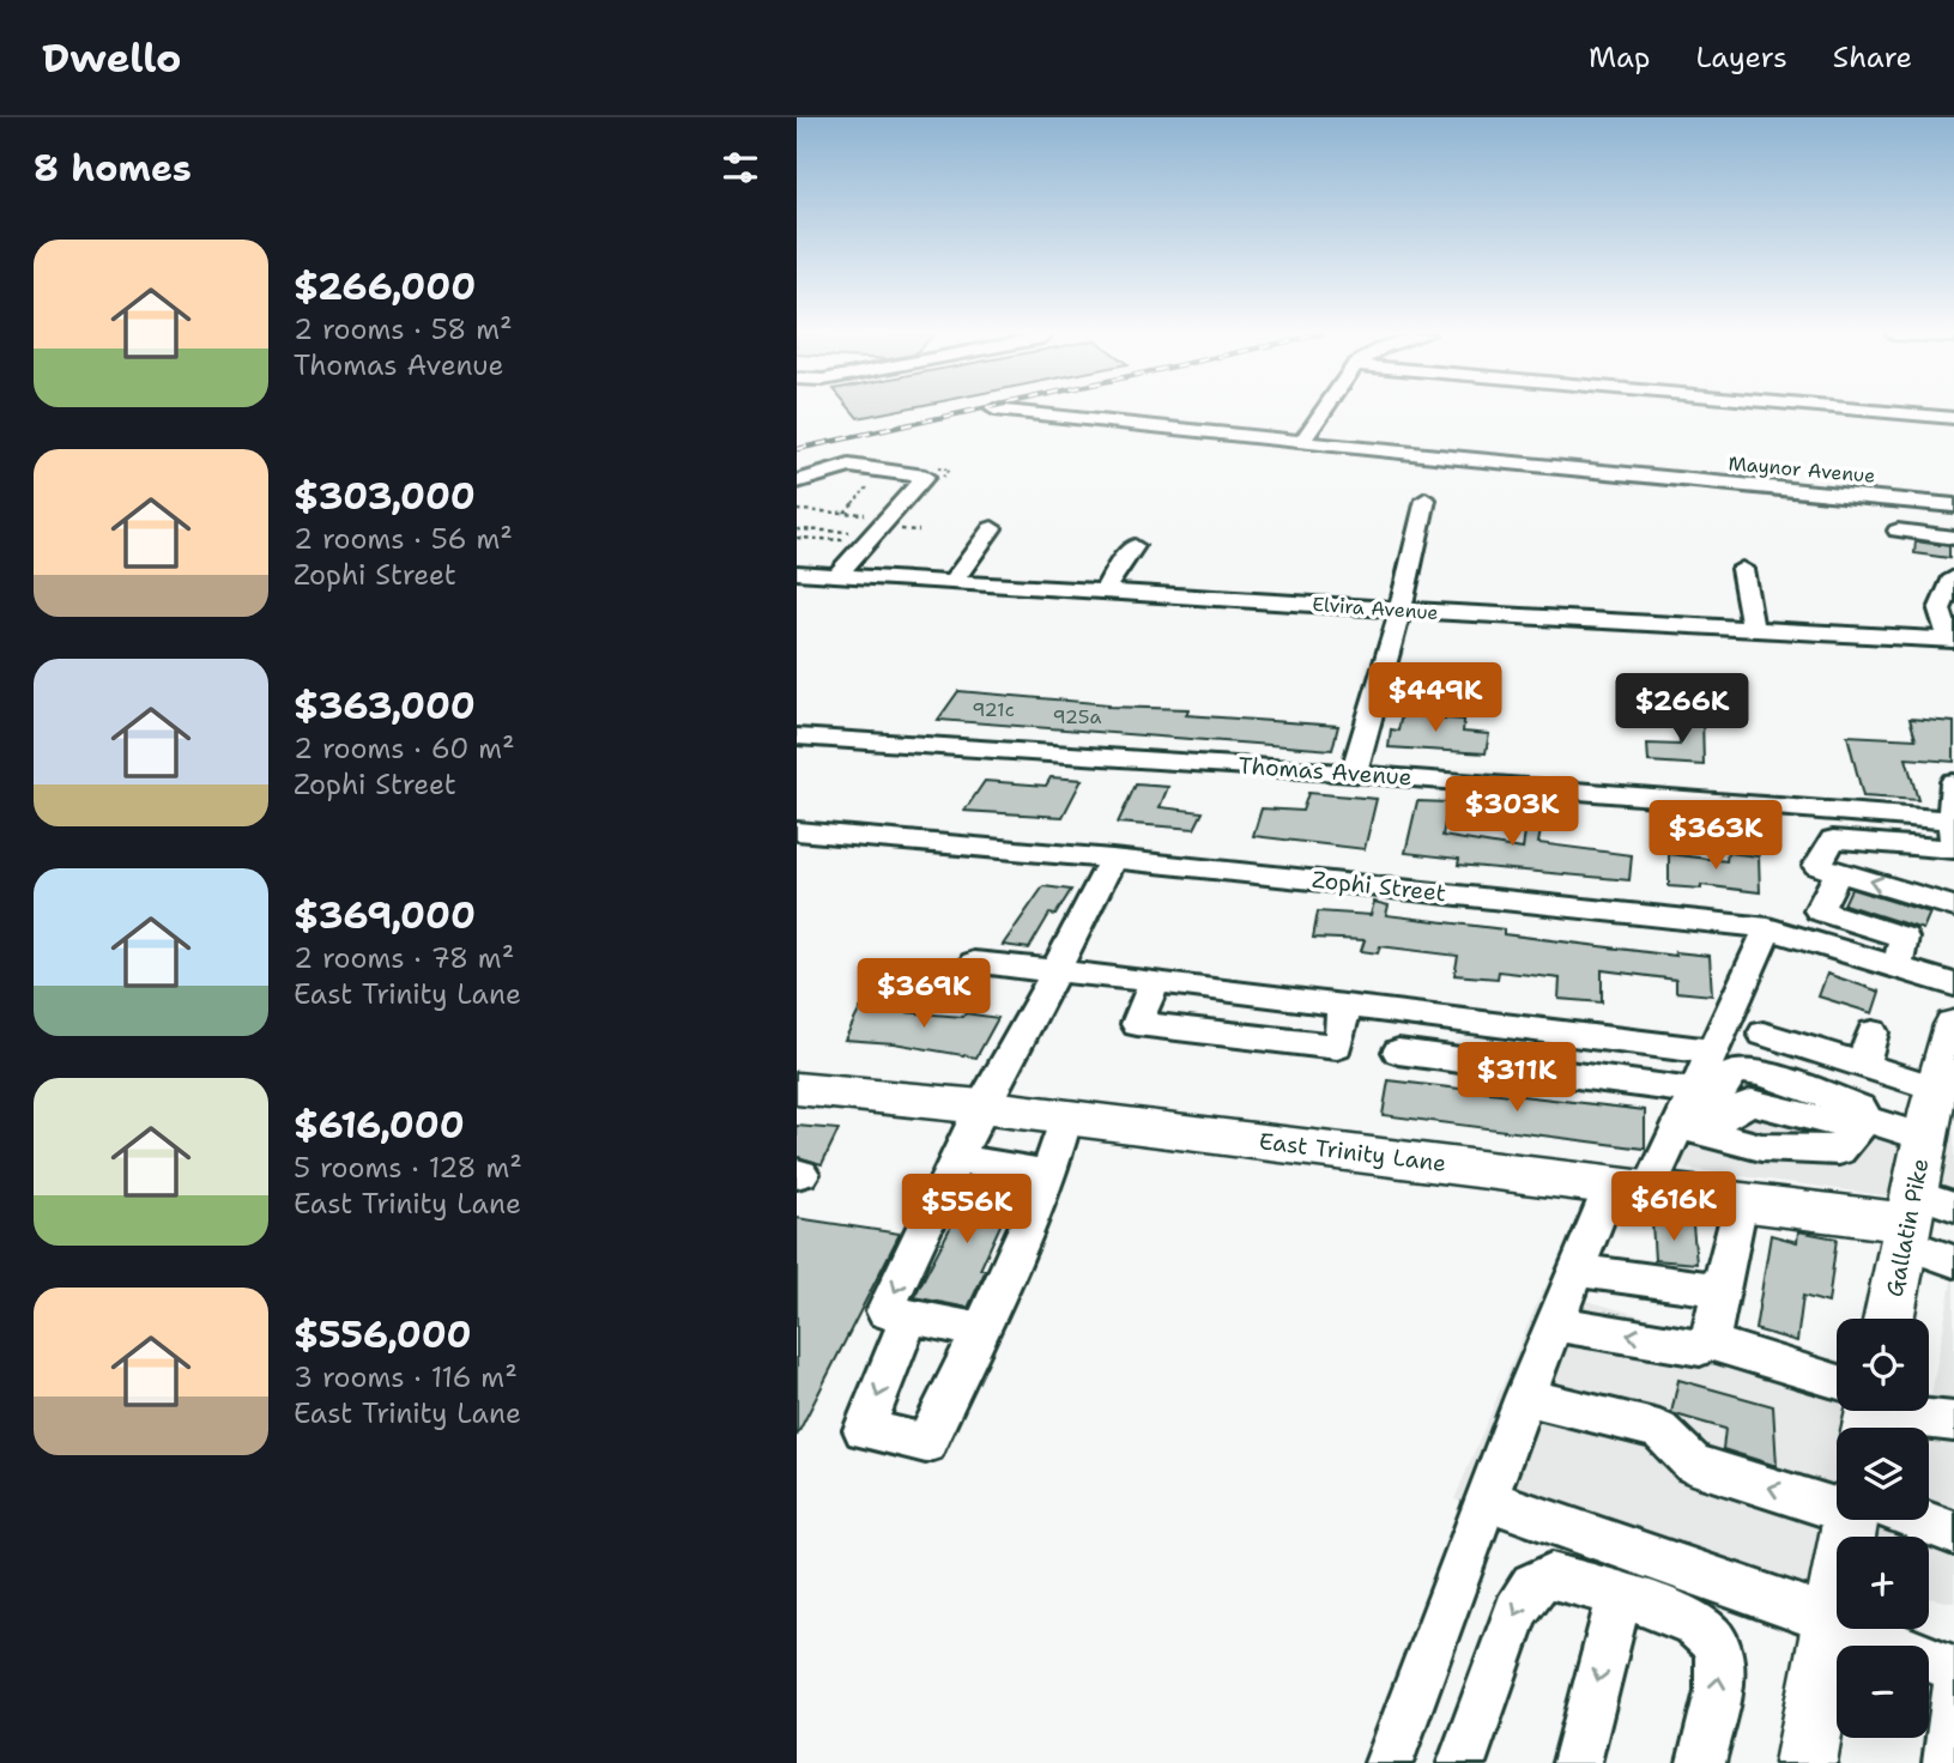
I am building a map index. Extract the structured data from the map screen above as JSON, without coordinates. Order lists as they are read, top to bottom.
{
  "streets": {
    "main road": ["East Trinity Lane", "Gallatin Pike"],
    "street": [
      "Maynor Avenue",
      "Elvira Avenue",
      "Thomas Avenue",
      "Zophi Street"
    ]
  },
  "crossings": [
    ["East Trinity Lane", "Gallatin Pike"]
  ],
  "house_numbers": ["921c", "925a"],
  "page": {
    "header": "Dwello",
    "nav": ["Map", "Layers", "Share"],
    "heading": "8 homes",
    "list": [
      {
        "name": "$266,000",
        "note": "2 rooms · 58 m² · Thomas Avenue"
      },
      {
        "name": "$303,000",
        "note": "2 rooms · 56 m² · Zophi Street"
      },
      {
        "name": "$363,000",
        "note": "2 rooms · 60 m² · Zophi Street"
      },
      {
        "name": "$369,000",
        "note": "2 rooms · 78 m² · East Trinity Lane"
      },
      {
        "name": "$616,000",
        "note": "5 rooms · 128 m² · East Trinity Lane"
      },
      {
        "name": "$556,000",
        "note": "3 rooms · 116 m² · East Trinity Lane"
      }
    ],
    "price": [
      "$449K",
      "$266K",
      "$303K",
      "$363K",
      "$369K",
      "$311K",
      "$616K",
      "$556K"
    ],
    "map_buttons": ["+", "−"]
  }
}
